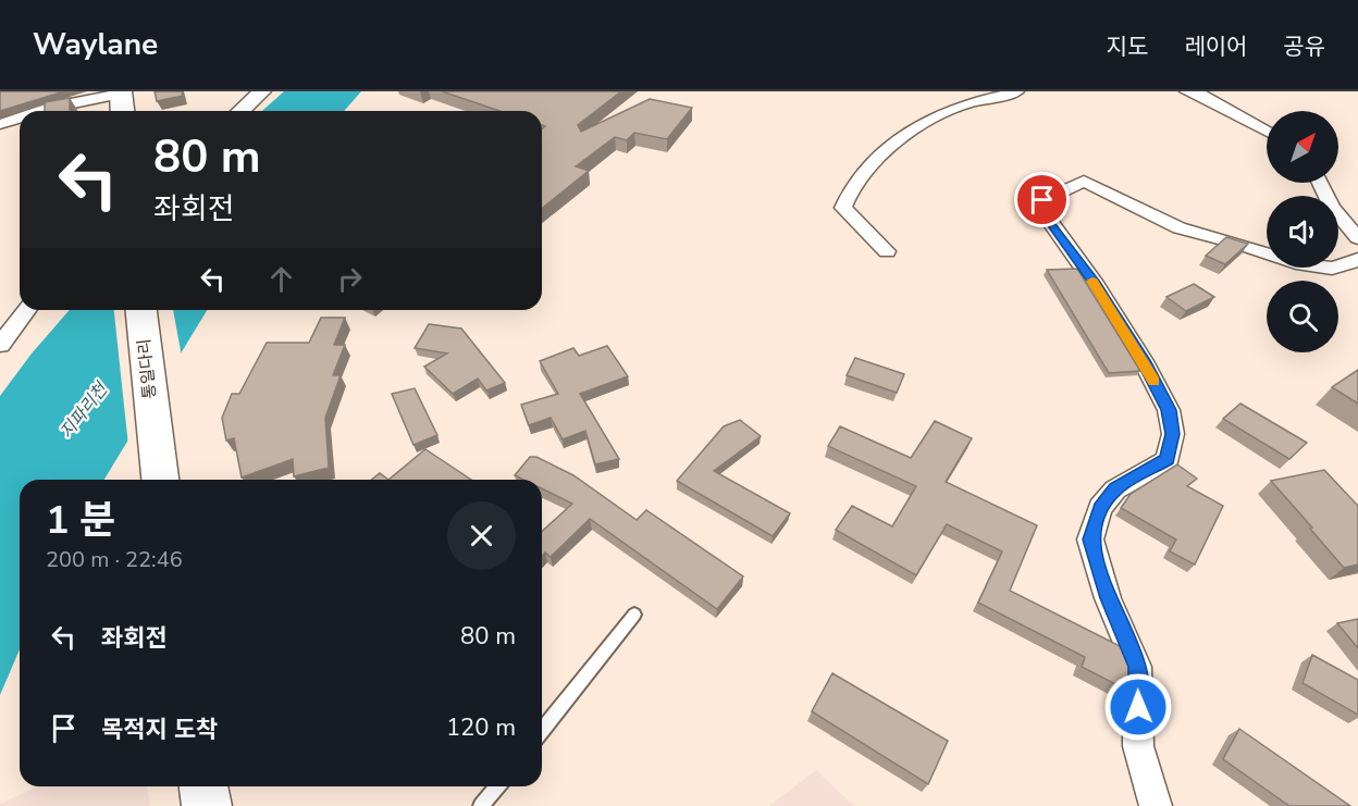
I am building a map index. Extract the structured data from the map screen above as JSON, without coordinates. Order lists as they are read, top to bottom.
{
  "streets": {
    "main road": ["통일다리"]
  },
  "water": ["지파리천"],
  "north": "top right",
  "page": {
    "header": "Waylane",
    "nav": ["지도", "레이어", "공유"],
    "turn": ["80 m", "좌회전"],
    "heading": ["1 분", "200 m · 22:46"],
    "list": [
      {
        "name": "좌회전",
        "value": "80 m"
      },
      {
        "name": "목적지 도착",
        "value": "120 m"
      }
    ]
  }
}
